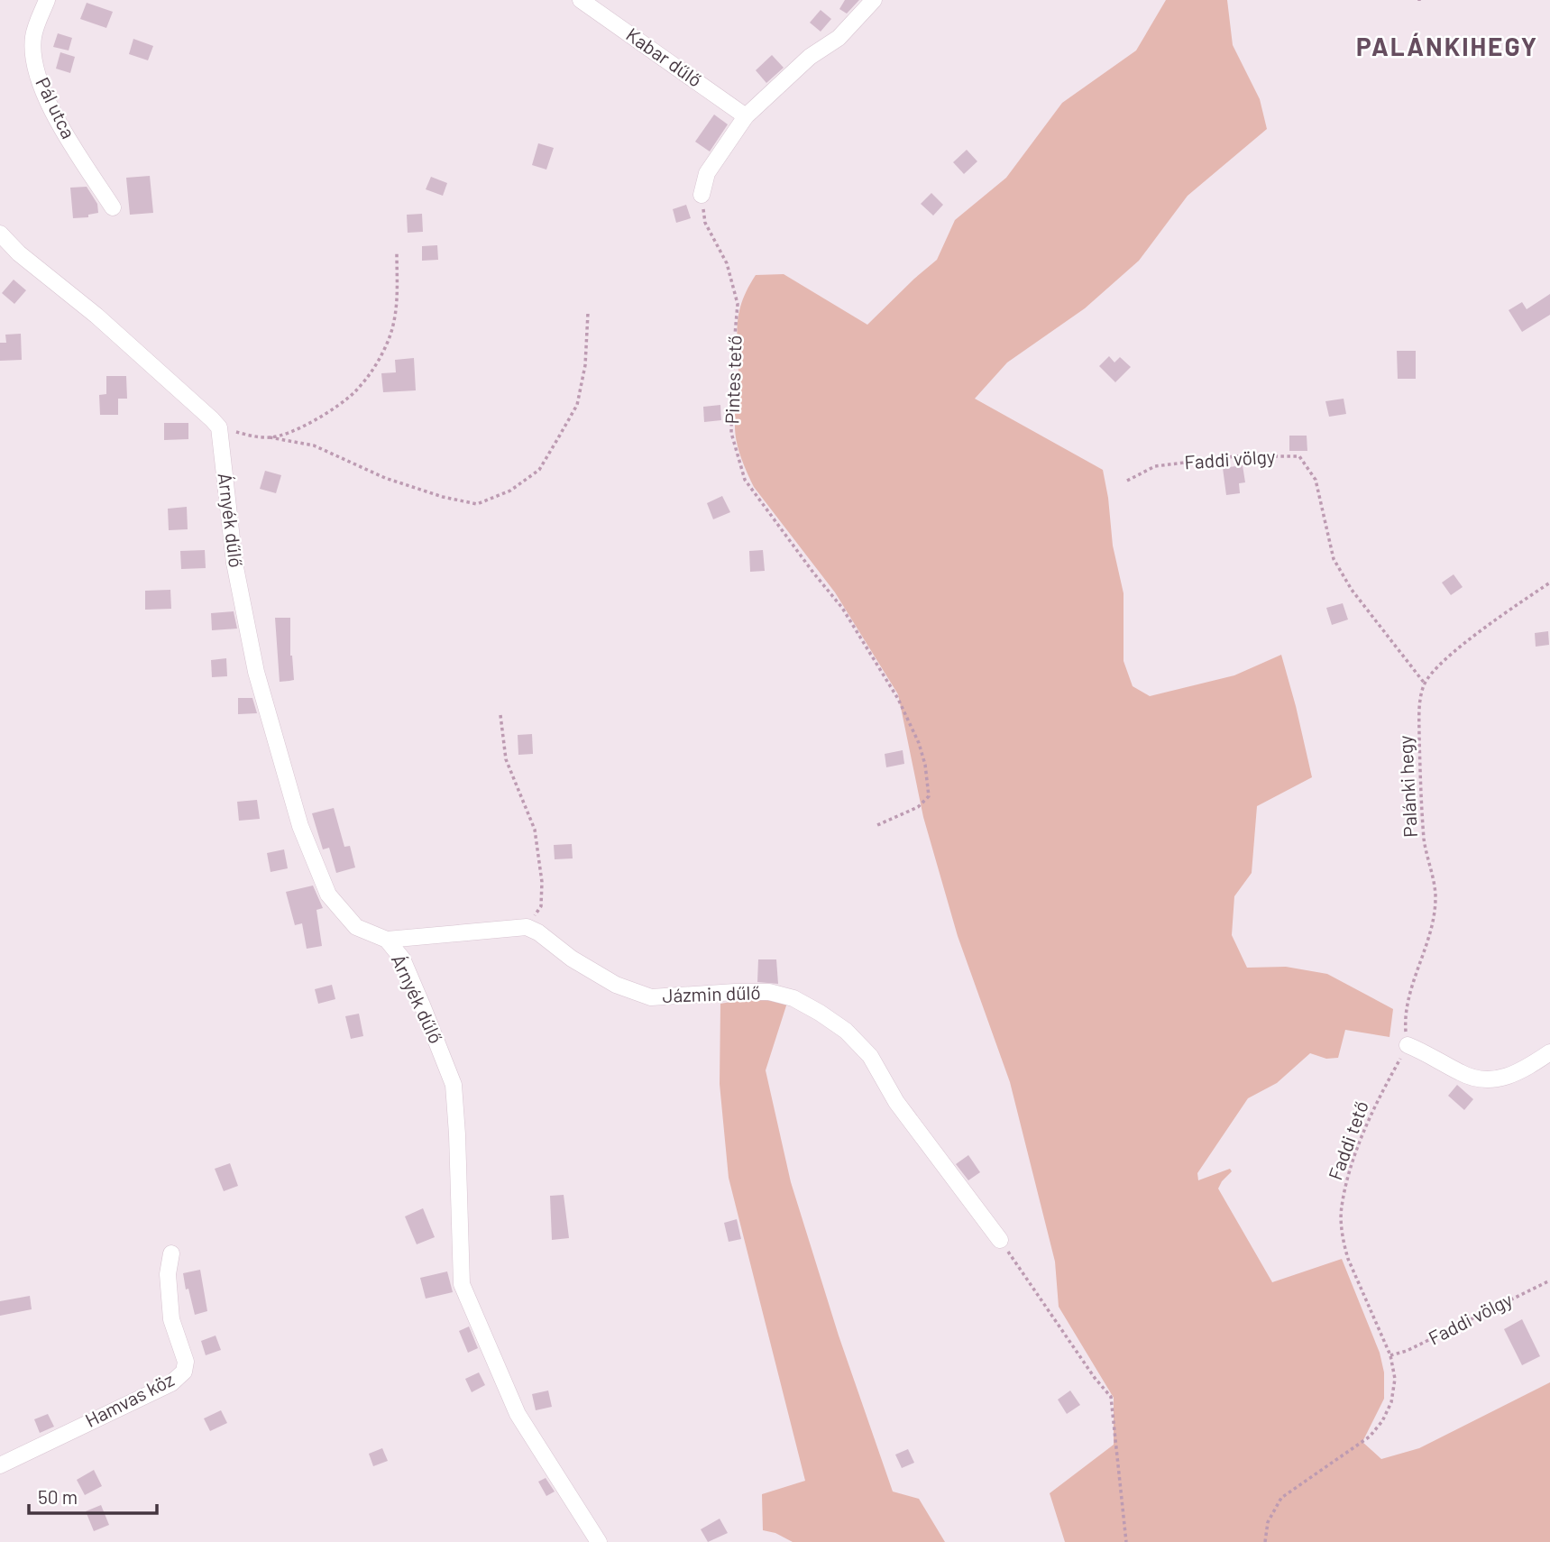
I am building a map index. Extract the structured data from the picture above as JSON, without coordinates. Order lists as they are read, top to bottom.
{
  "streets": {
    "street": [
      "Kabar dűlő",
      "Pál utca",
      "Árnyék dűlő",
      "Jázmin dűlő",
      "Hamvas köz"
    ],
    "path": [
      "Pintes tető",
      "Faddi völgy",
      "Palánki hegy",
      "Faddi tető"
    ]
  },
  "crossings": [
    ["Faddi völgy", "Palánki hegy"],
    ["Faddi völgy", "Faddi tető"],
    ["Palánki hegy", "Faddi tető"]
  ],
  "districts": ["PALÁNKIHEGY"],
  "scale_bar": "50 m"
}
